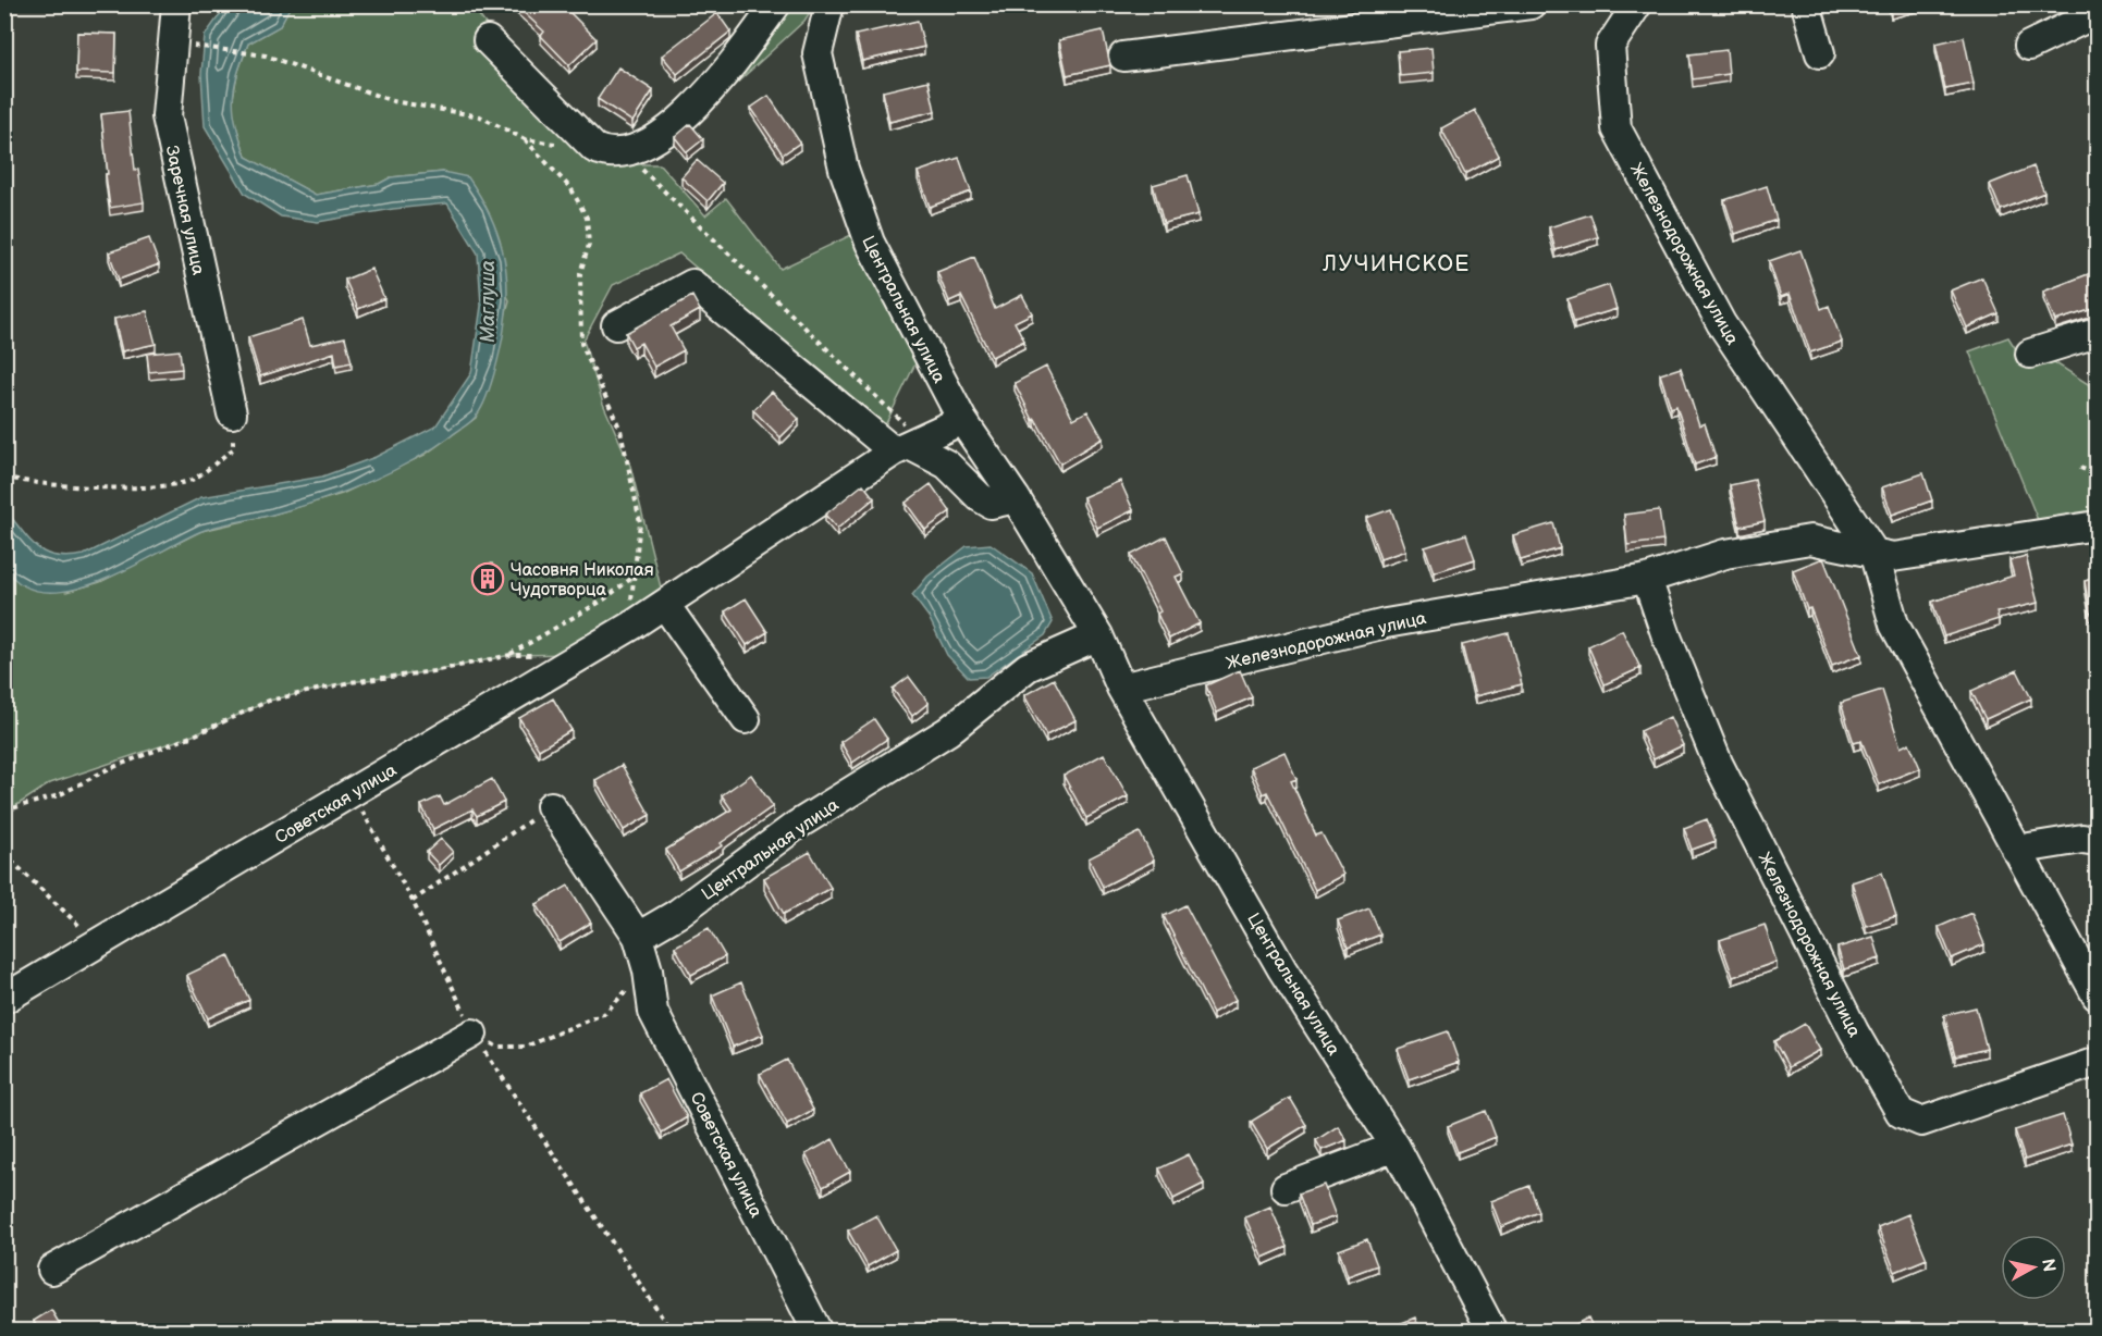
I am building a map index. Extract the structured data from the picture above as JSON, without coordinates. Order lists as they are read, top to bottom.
{
  "streets": {
    "street": [
      "Заречная улица",
      "Железнодорожная улица",
      "Центральная улица",
      "Советская улица"
    ]
  },
  "crossings": [
    ["Железнодорожная улица", "Центральная улица"],
    ["Центральная улица", "Советская улица"]
  ],
  "districts": ["ЛУЧИНСКОЕ"],
  "water": ["Маглуша"],
  "places": {
    "building": ["Часовня Николая Чудотворца"]
  },
  "north": "right"
}
